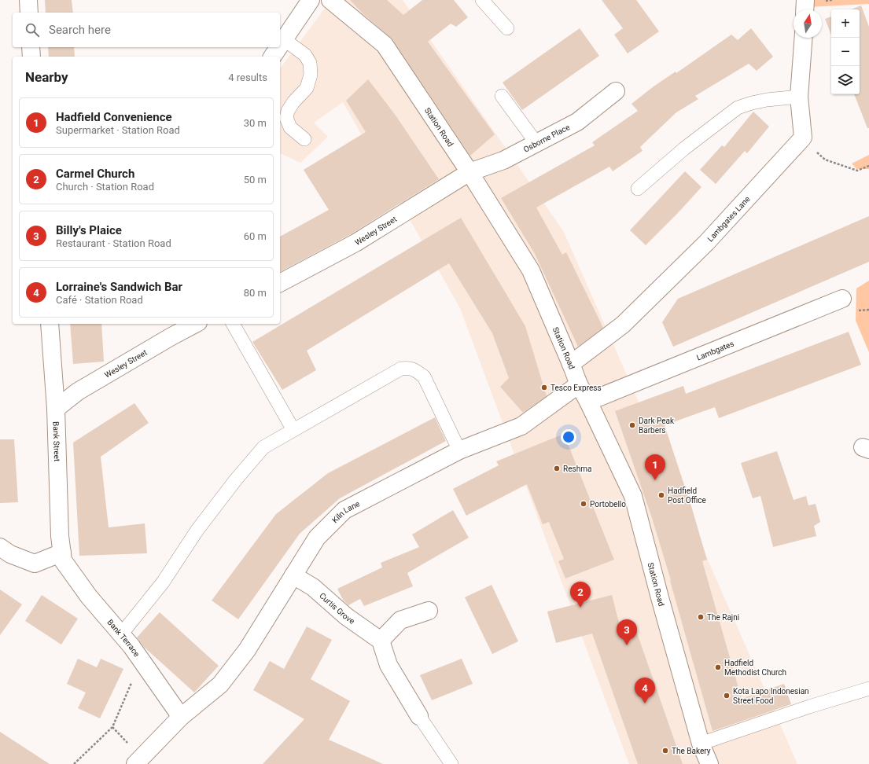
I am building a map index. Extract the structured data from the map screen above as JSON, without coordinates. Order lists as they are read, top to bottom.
{
  "streets": {
    "street": [
      "Station Road",
      "Osborne Place",
      "Lambgates Lane",
      "Wesley Street",
      "Lambgates",
      "Bank Street",
      "Kiln Lane",
      "Curtis Grove",
      "Bank Terrace"
    ]
  },
  "crossings": [
    ["Station Road", "Osborne Place"],
    ["Station Road", "Lambgates Lane"],
    ["Station Road", "Wesley Street"],
    ["Station Road", "Lambgates"],
    ["Station Road", "Kiln Lane"],
    ["Osborne Place", "Wesley Street"],
    ["Wesley Street", "Bank Street"],
    ["Bank Street", "Bank Terrace"],
    ["Kiln Lane", "Curtis Grove"],
    ["Kiln Lane", "Bank Terrace"]
  ],
  "places": [
    "Tesco Express",
    "Dark Peak Barbers",
    "Reshma",
    "Hadfield Post Office",
    "Portobello",
    "The Rajni",
    "Hadfield Methodist Church",
    "Kota Lapo Indonesian Street Food",
    "The Bakery"
  ],
  "north": "top",
  "page": {
    "map_buttons": ["+", "−"],
    "search": "Search here",
    "heading": ["Nearby", "4 results"],
    "list": [
      {
        "mark": "1",
        "name": "Hadfield Convenience",
        "note": "Supermarket · Station Road",
        "value": "30 m"
      },
      {
        "mark": "2",
        "name": "Carmel Church",
        "note": "Church · Station Road",
        "value": "50 m"
      },
      {
        "mark": "3",
        "name": "Billy's Plaice",
        "note": "Restaurant · Station Road",
        "value": "60 m"
      },
      {
        "mark": "4",
        "name": "Lorraine's Sandwich Bar",
        "note": "Café · Station Road",
        "value": "80 m"
      }
    ],
    "pins": [
      "1",
      "2",
      "3",
      "4"
    ]
  }
}
